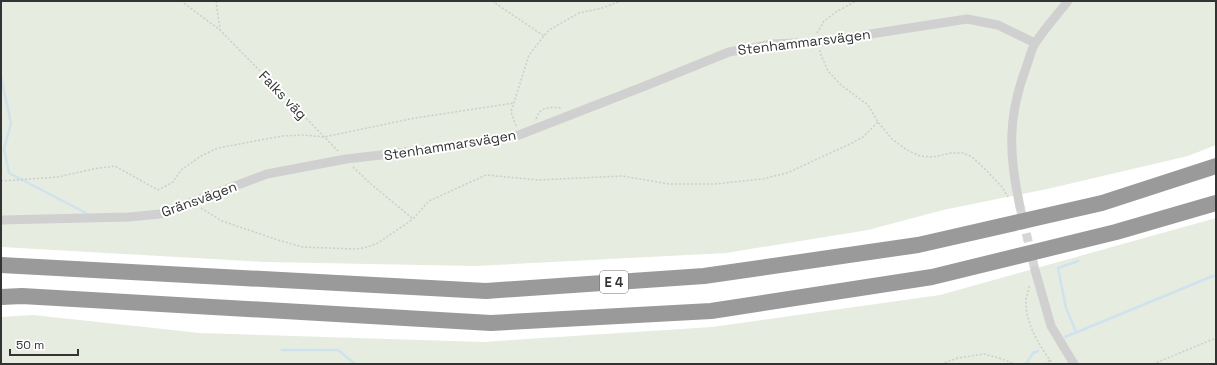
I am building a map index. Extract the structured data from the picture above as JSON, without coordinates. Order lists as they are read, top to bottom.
{
  "streets": {
    "highway": ["E 4"],
    "street": ["Stenhammarsvägen", "Gränsvägen"],
    "path": ["Falks väg"]
  },
  "crossings": [
    ["Stenhammarsvägen", "Falks väg"],
    ["Stenhammarsvägen", "Gränsvägen"],
    ["Falks väg", "Gränsvägen"]
  ],
  "scale_bar": "50 m"
}
